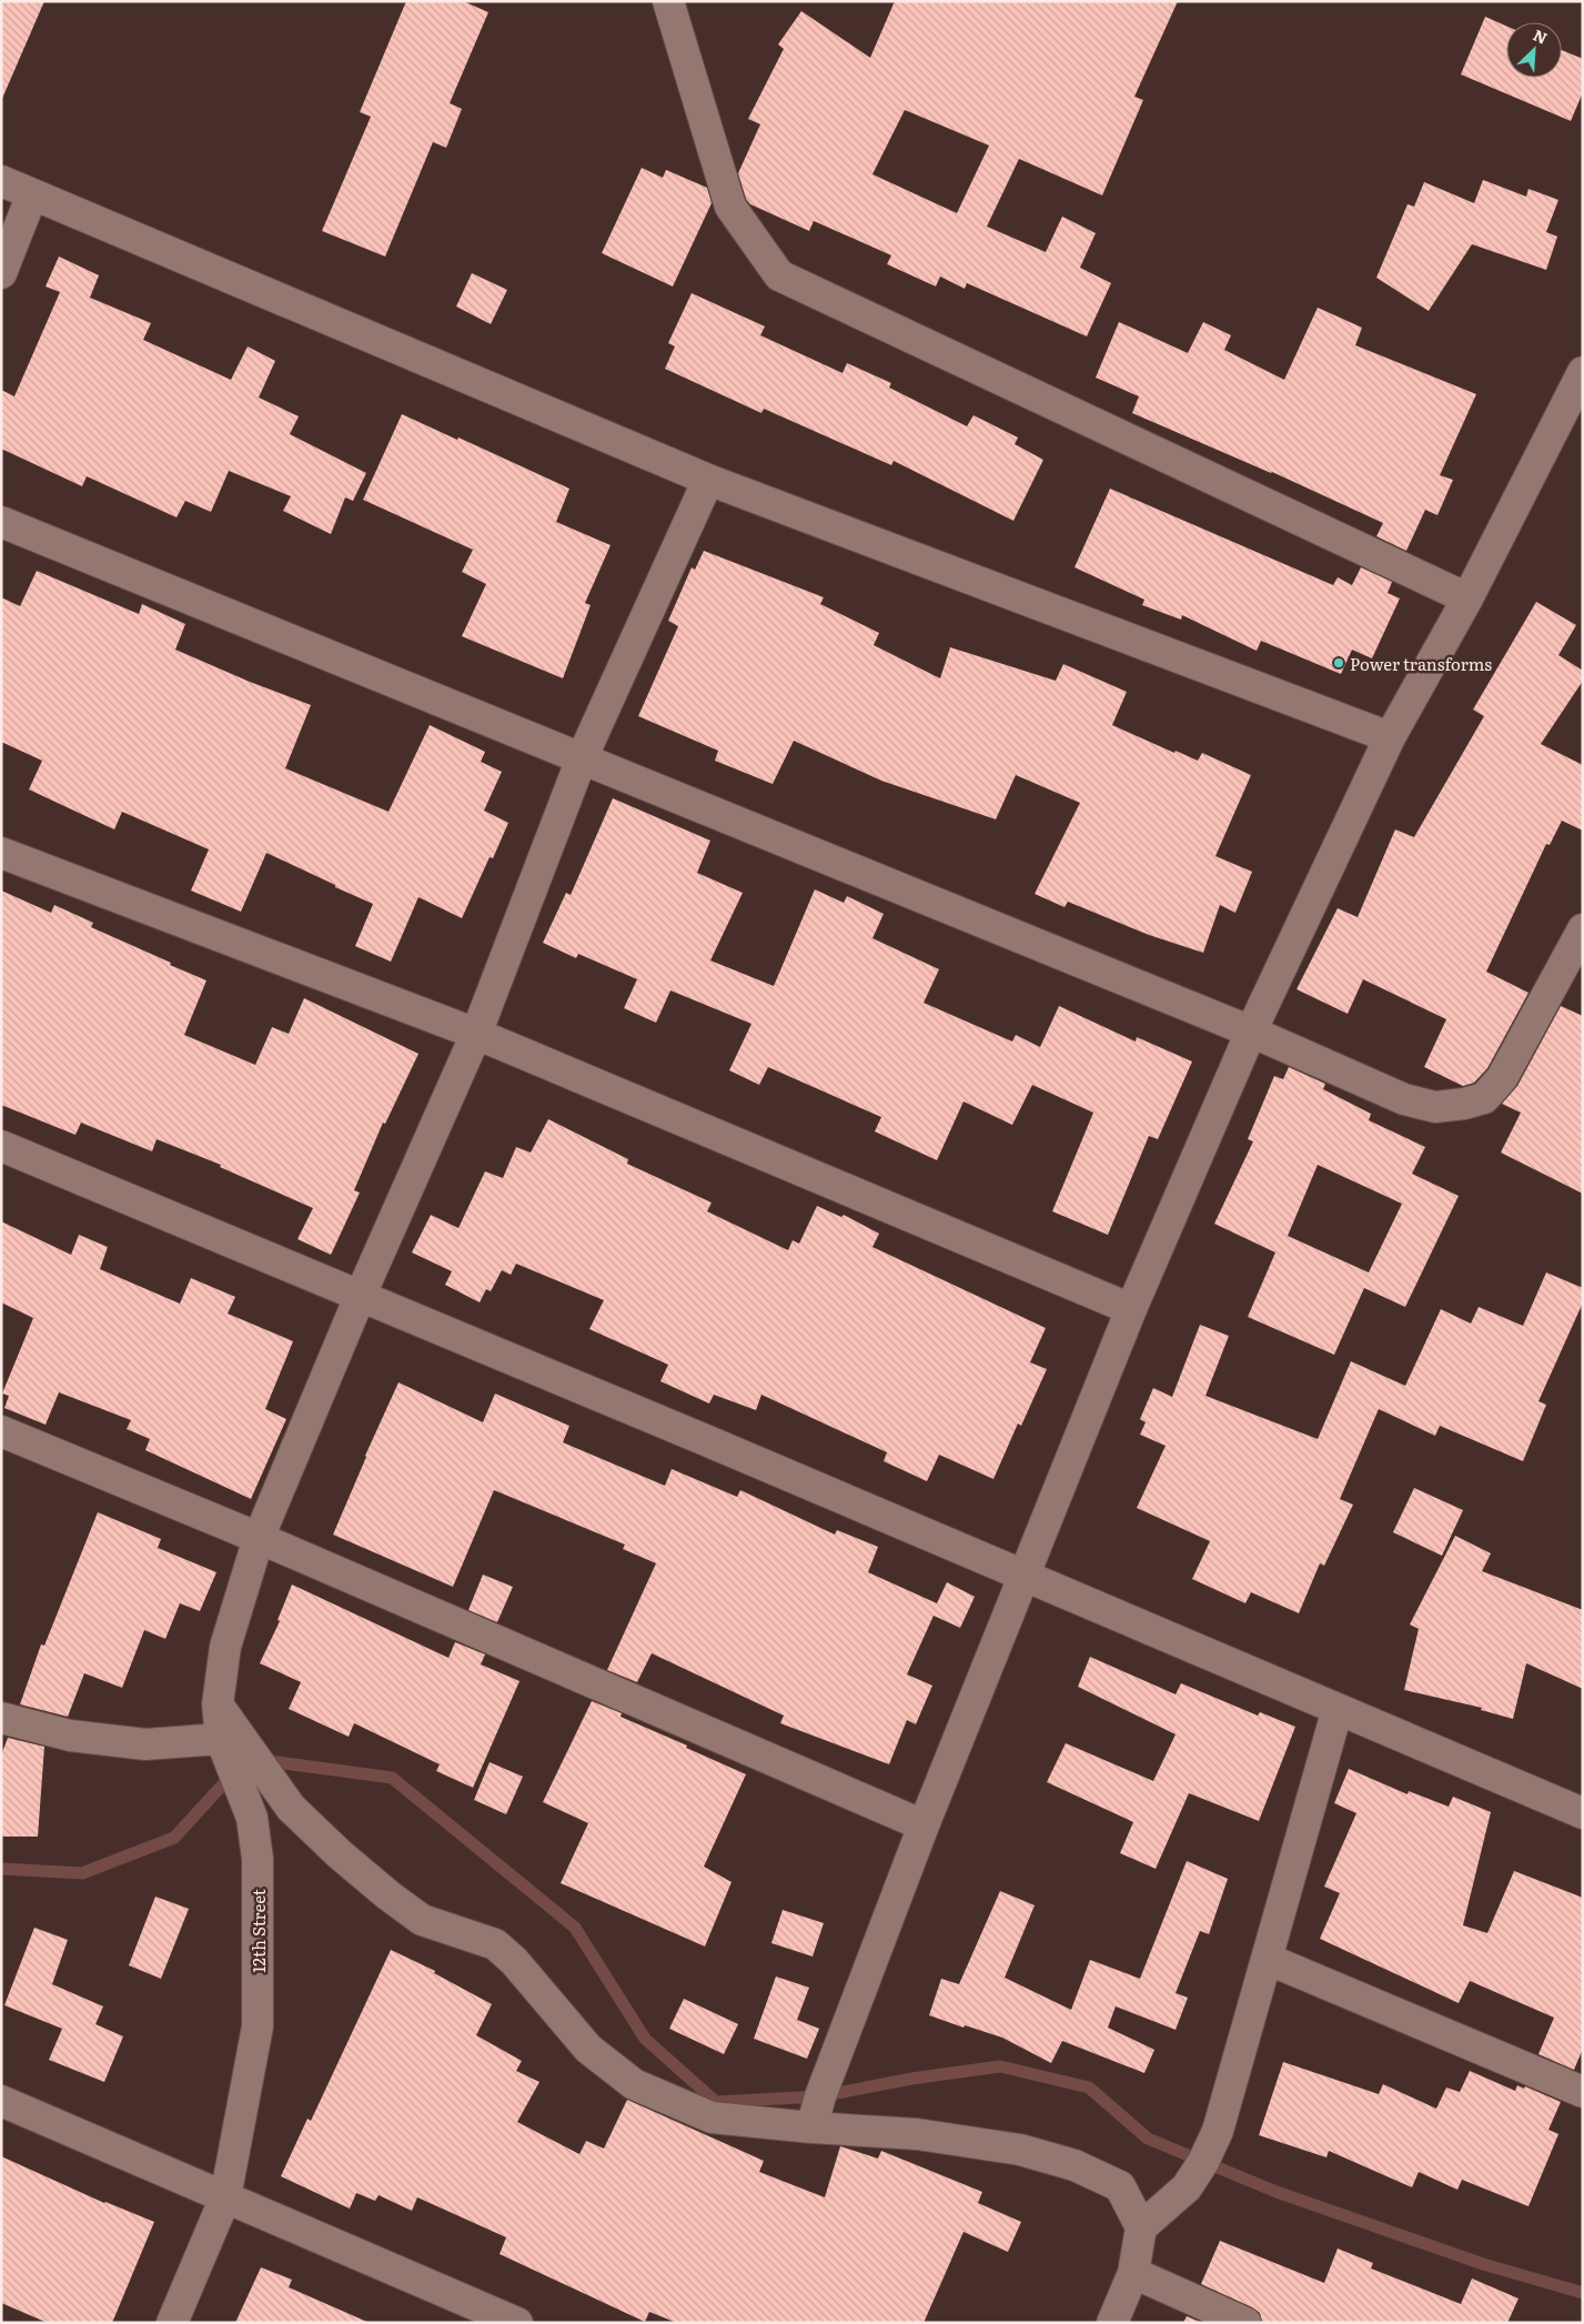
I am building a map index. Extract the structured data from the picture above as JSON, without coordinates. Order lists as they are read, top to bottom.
{
  "streets": {
    "street": ["12th Street"]
  },
  "places": ["Power transforms"],
  "north": "top right"
}
